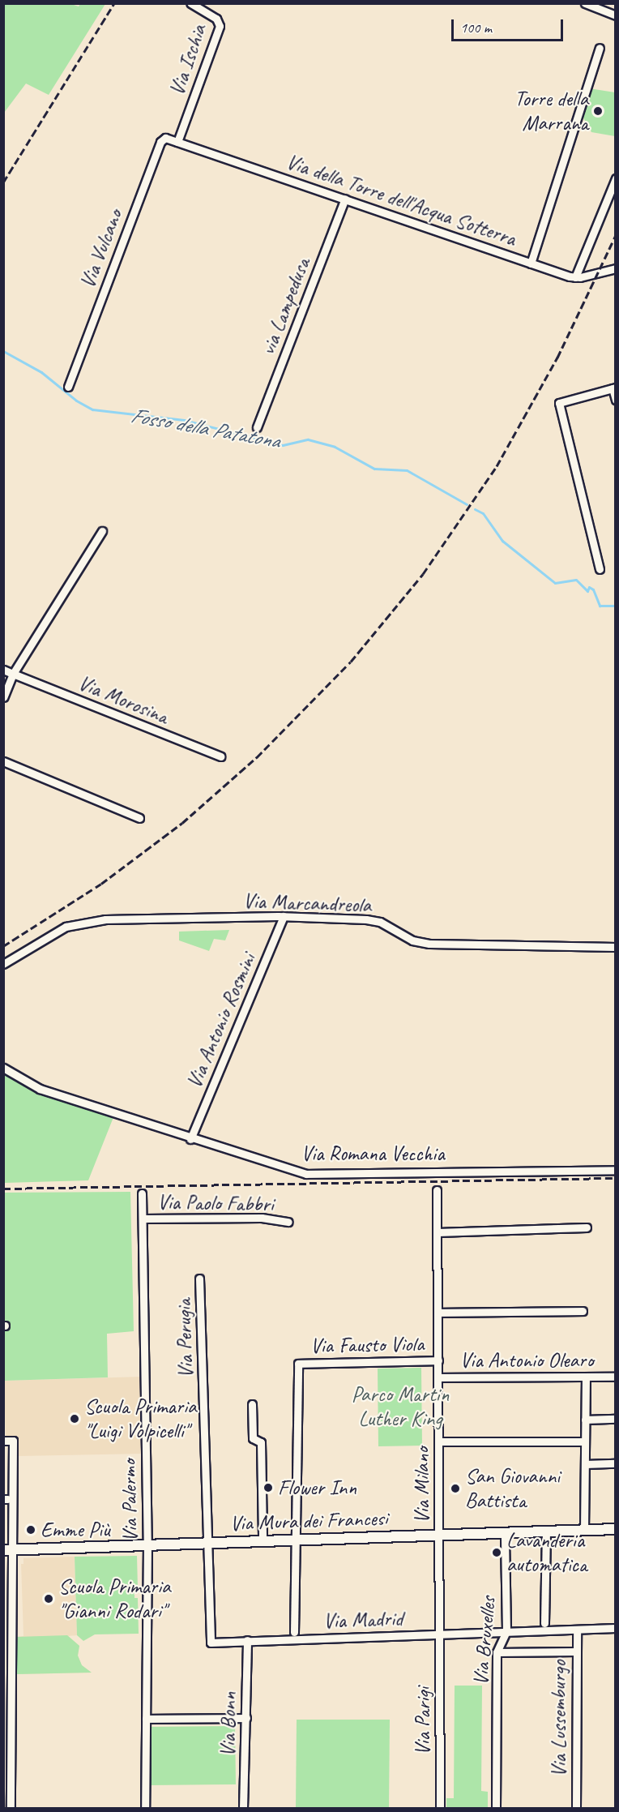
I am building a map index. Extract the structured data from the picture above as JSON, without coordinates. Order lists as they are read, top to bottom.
{
  "streets": {
    "street": [
      "Via Ischia",
      "Via della Torre dell'Acqua Sotterra",
      "Via Vulcano",
      "via Lampedusa",
      "Via Morosina",
      "Via Marcandreola",
      "Via Antonio Rosmini",
      "Via Romana Vecchia",
      "Via Paolo Fabbri",
      "Via Perugia",
      "Via Fausto Viola",
      "Via Antonio Olearo",
      "Via Milano",
      "Via Palermo",
      "Via Mura dei Francesi",
      "Via Madrid",
      "Via Bruxelles",
      "Via Lussemburgo",
      "Via Parigi",
      "Via Bonn"
    ]
  },
  "crossings": [
    ["Via Ischia", "Via della Torre dell'Acqua Sotterra"],
    ["Via Ischia", "Via Vulcano"],
    ["Via della Torre dell'Acqua Sotterra", "Via Vulcano"],
    ["Via della Torre dell'Acqua Sotterra", "via Lampedusa"],
    ["Via Marcandreola", "Via Antonio Rosmini"],
    ["Via Antonio Rosmini", "Via Romana Vecchia"],
    ["Via Paolo Fabbri", "Via Palermo"],
    ["Via Perugia", "Via Mura dei Francesi"],
    ["Via Perugia", "Via Madrid"],
    ["Via Fausto Viola", "Via Milano"],
    ["Via Fausto Viola", "Via Mura dei Francesi"],
    ["Via Antonio Olearo", "Via Milano"],
    ["Via Milano", "Via Mura dei Francesi"],
    ["Via Milano", "Via Madrid"],
    ["Via Milano", "Via Parigi"],
    ["Via Palermo", "Via Mura dei Francesi"],
    ["Via Mura dei Francesi", "Via Madrid"],
    ["Via Mura dei Francesi", "Via Bruxelles"],
    ["Via Madrid", "Via Bruxelles"],
    ["Via Madrid", "Via Lussemburgo"],
    ["Via Madrid", "Via Parigi"],
    ["Via Madrid", "Via Bonn"]
  ],
  "water": ["Fosso della Patatona"],
  "parks": ["Parco Martin Luther King"],
  "places": [
    "Torre della Marrana",
    "Scuola Primaria \"Luigi Volpicelli\"",
    "Flower Inn",
    "San Giovanni Battista",
    "Emme Più",
    "Lavanderia automatica",
    "Scuola Primaria \"Gianni Rodari\""
  ],
  "scale_bar": "100 m"
}
